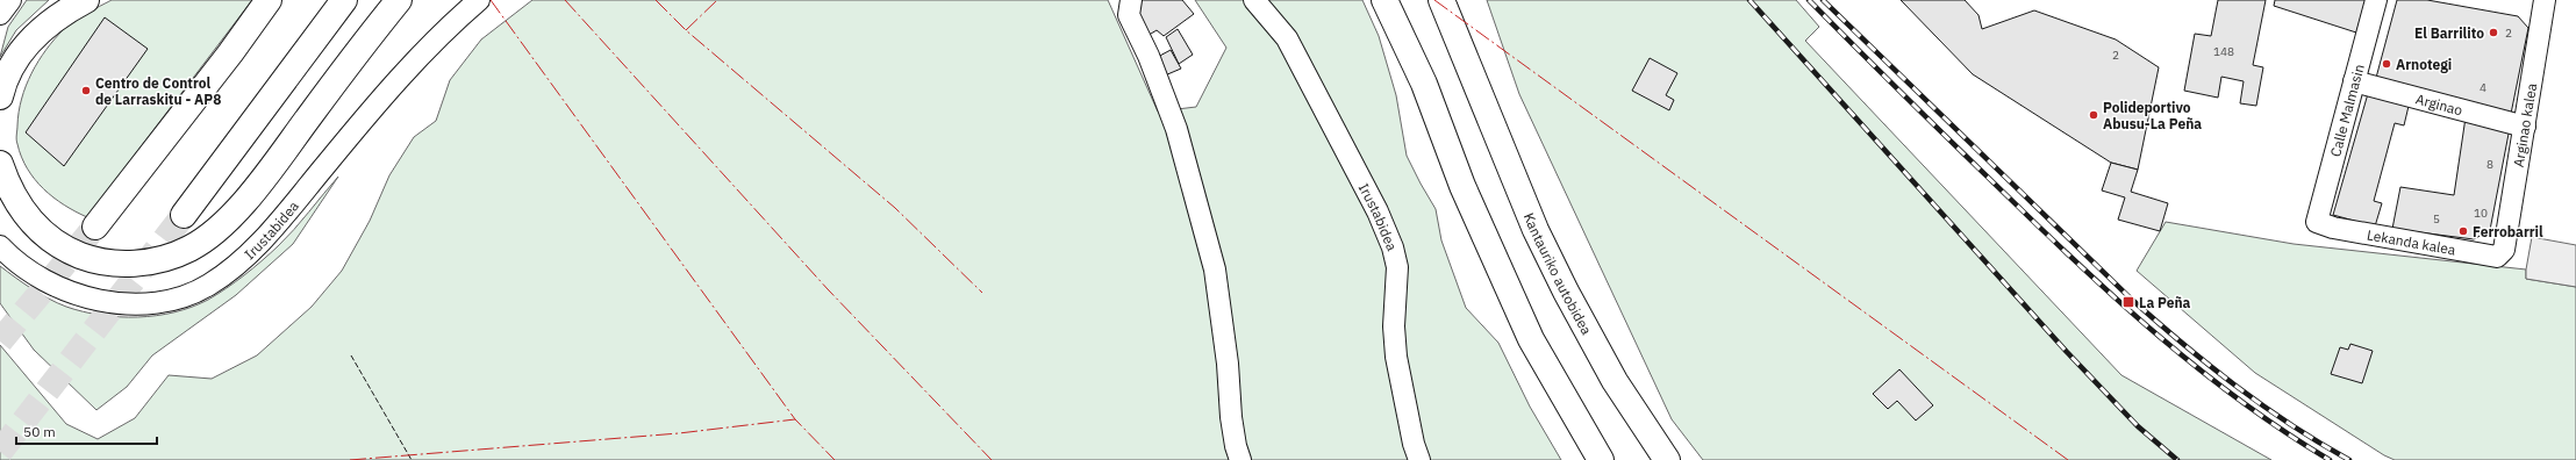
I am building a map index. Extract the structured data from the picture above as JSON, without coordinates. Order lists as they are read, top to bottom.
{
  "streets": {
    "highway": ["Kantauriko autobidea"],
    "street": [
      "Arginao",
      "Calle Malmasin",
      "Arginao kalea",
      "Irustabidea",
      "Lekanda kalea"
    ]
  },
  "crossings": [
    ["Arginao", "Calle Malmasin"],
    ["Arginao", "Arginao kalea"],
    ["Calle Malmasin", "Lekanda kalea"],
    ["Arginao kalea", "Lekanda kalea"]
  ],
  "places": {
    "other": [
      "El Barrilito",
      "Arnotegi",
      "Centro de Control de Larraskitu - AP8",
      "Polideportivo Abusu-La Peña",
      "Ferrobarril"
    ],
    "transit": ["La Peña"]
  },
  "house_numbers": [
    "2",
    "148",
    "2",
    "4",
    "8",
    "10",
    "5"
  ],
  "scale_bar": "50 m"
}
